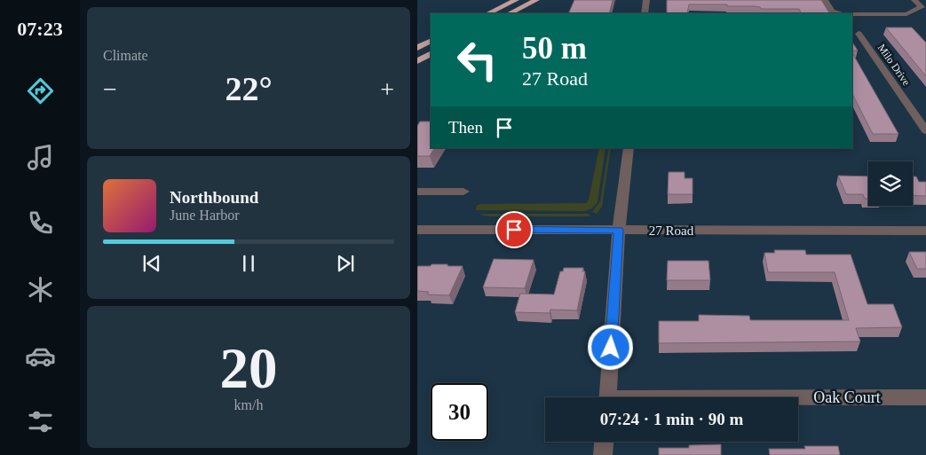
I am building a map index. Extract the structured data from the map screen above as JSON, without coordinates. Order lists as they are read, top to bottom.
{
  "streets": {
    "street": ["Milo Drive", "27 Road", "Oak Court"]
  },
  "page": {
    "tabs": "07:23",
    "tile": [
      "Climate",
      ["20", "km/h"]
    ],
    "turn": ["50 m", "27 Road"],
    "heat": ["−", "22°", "+"],
    "then": "Then",
    "song": ["Northbound", "June Harbor"],
    "limit": "30",
    "trip": "07:24 · 1 min · 90 m"
  }
}
